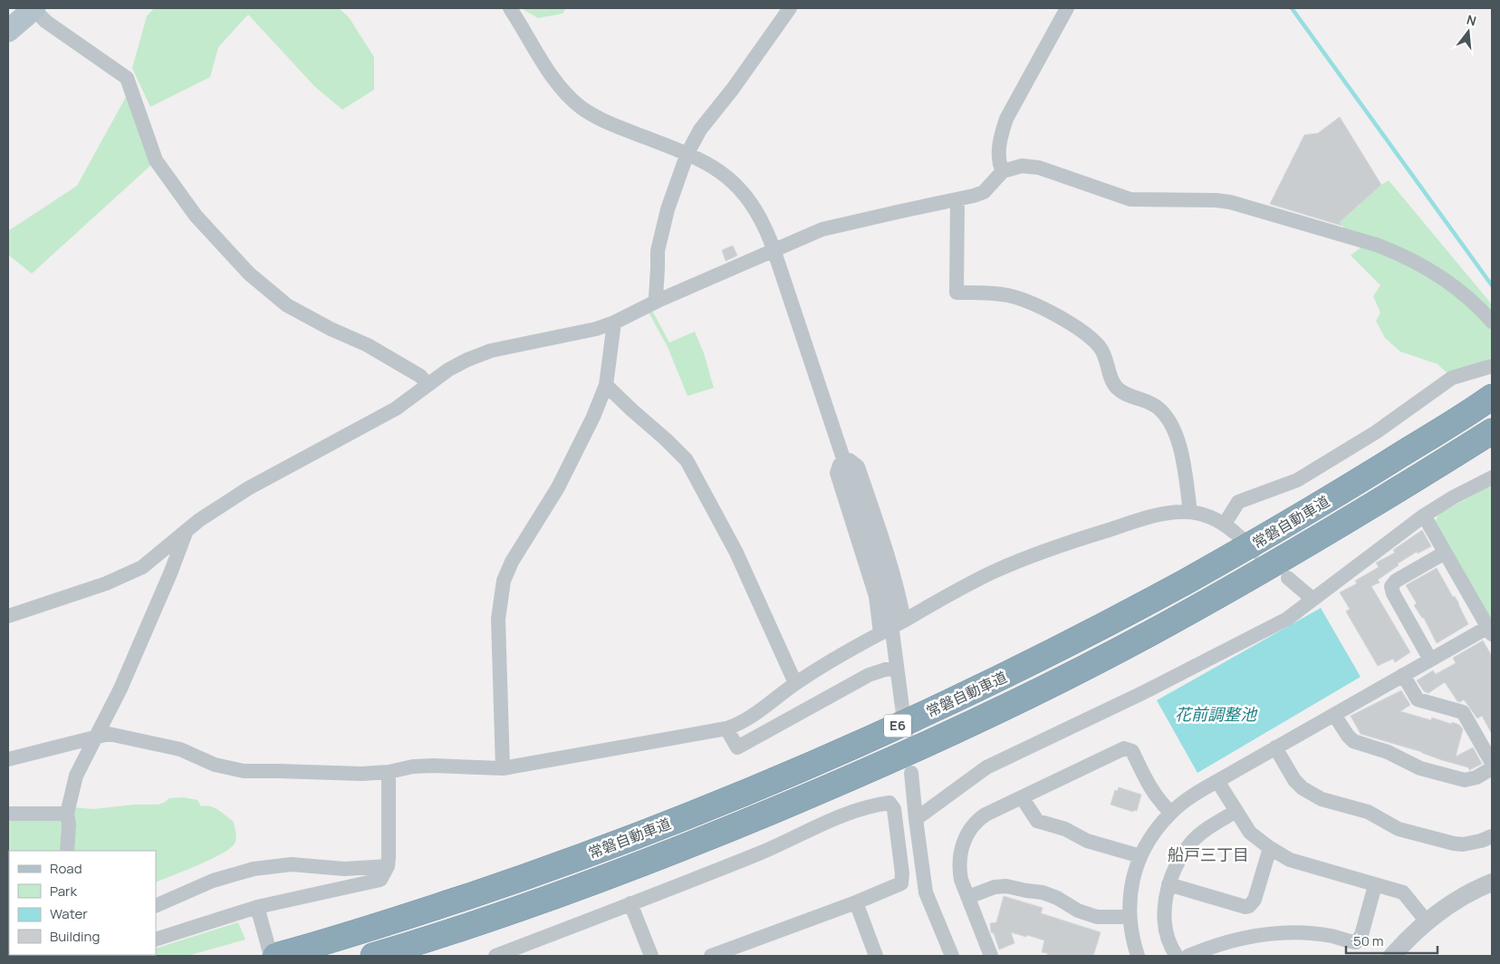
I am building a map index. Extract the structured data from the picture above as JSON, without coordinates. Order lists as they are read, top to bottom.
{
  "streets": {
    "highway": ["常磐自動車道", "E6"]
  },
  "districts": ["船戸三丁目"],
  "water": ["花前調整池"],
  "legend": [
    "Road",
    "Park",
    "Water",
    "Building"
  ],
  "scale_bar": "50 m",
  "north": "top"
}
